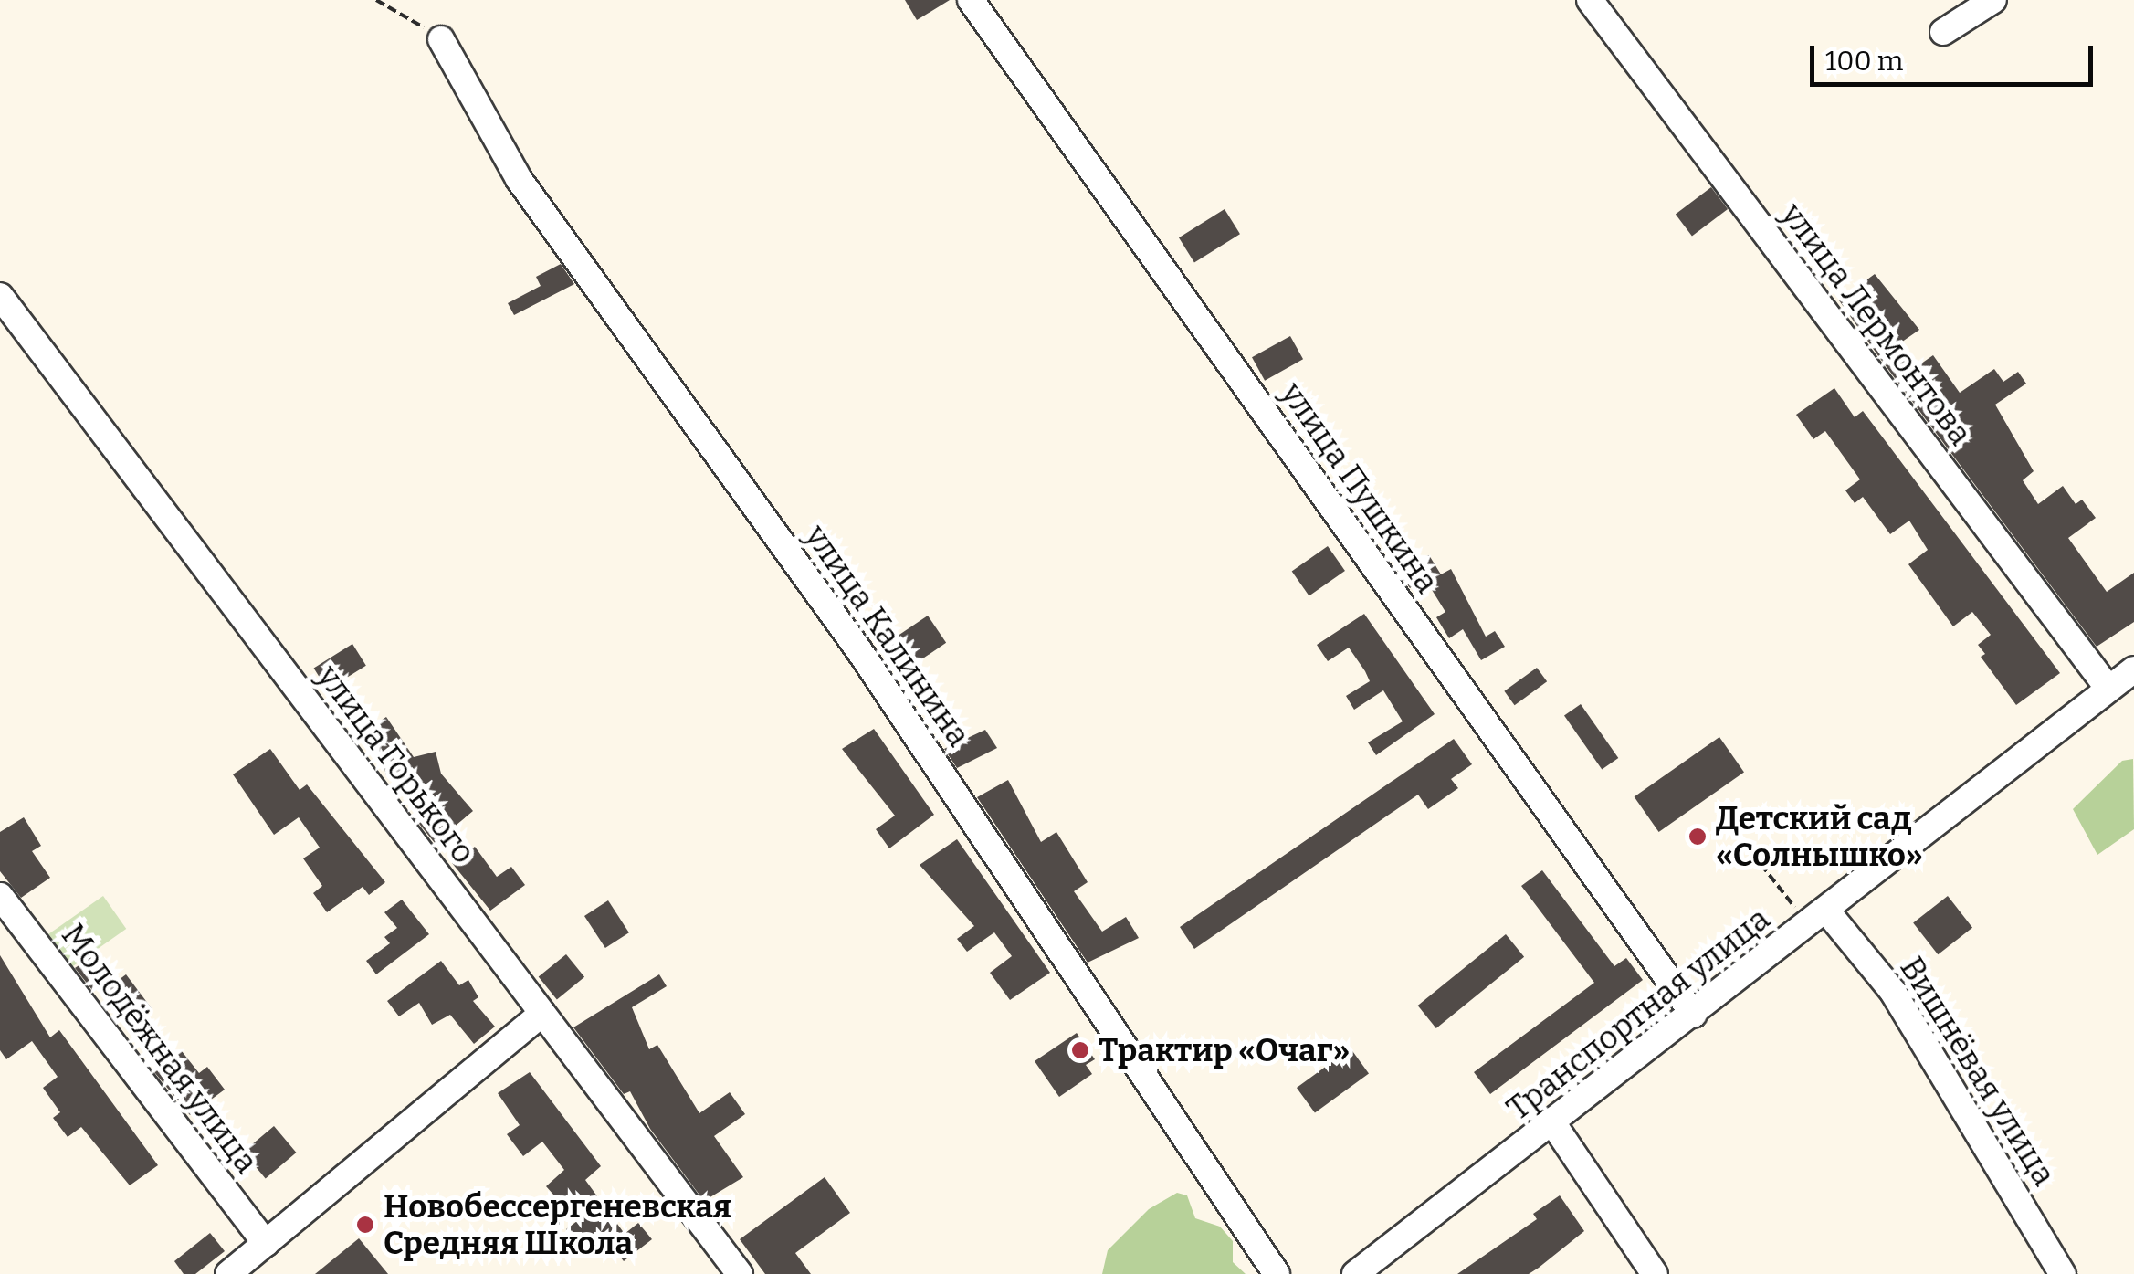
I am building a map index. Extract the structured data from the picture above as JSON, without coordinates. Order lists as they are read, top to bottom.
{
  "streets": {
    "street": [
      "улица Лермонтова",
      "улица Пушкина",
      "улица Калинина",
      "улица Горького",
      "Транспортная улица",
      "Молодёжная улица",
      "Вишнёвая улица"
    ]
  },
  "crossings": [
    ["улица Лермонтова", "Транспортная улица"],
    ["улица Пушкина", "Транспортная улица"],
    ["Транспортная улица", "Вишнёвая улица"]
  ],
  "places": ["Детский сад «Солнышко»", "Трактир «Очаг»", "Новобессергеневская Средняя Школа"],
  "scale_bar": "100 m"
}
